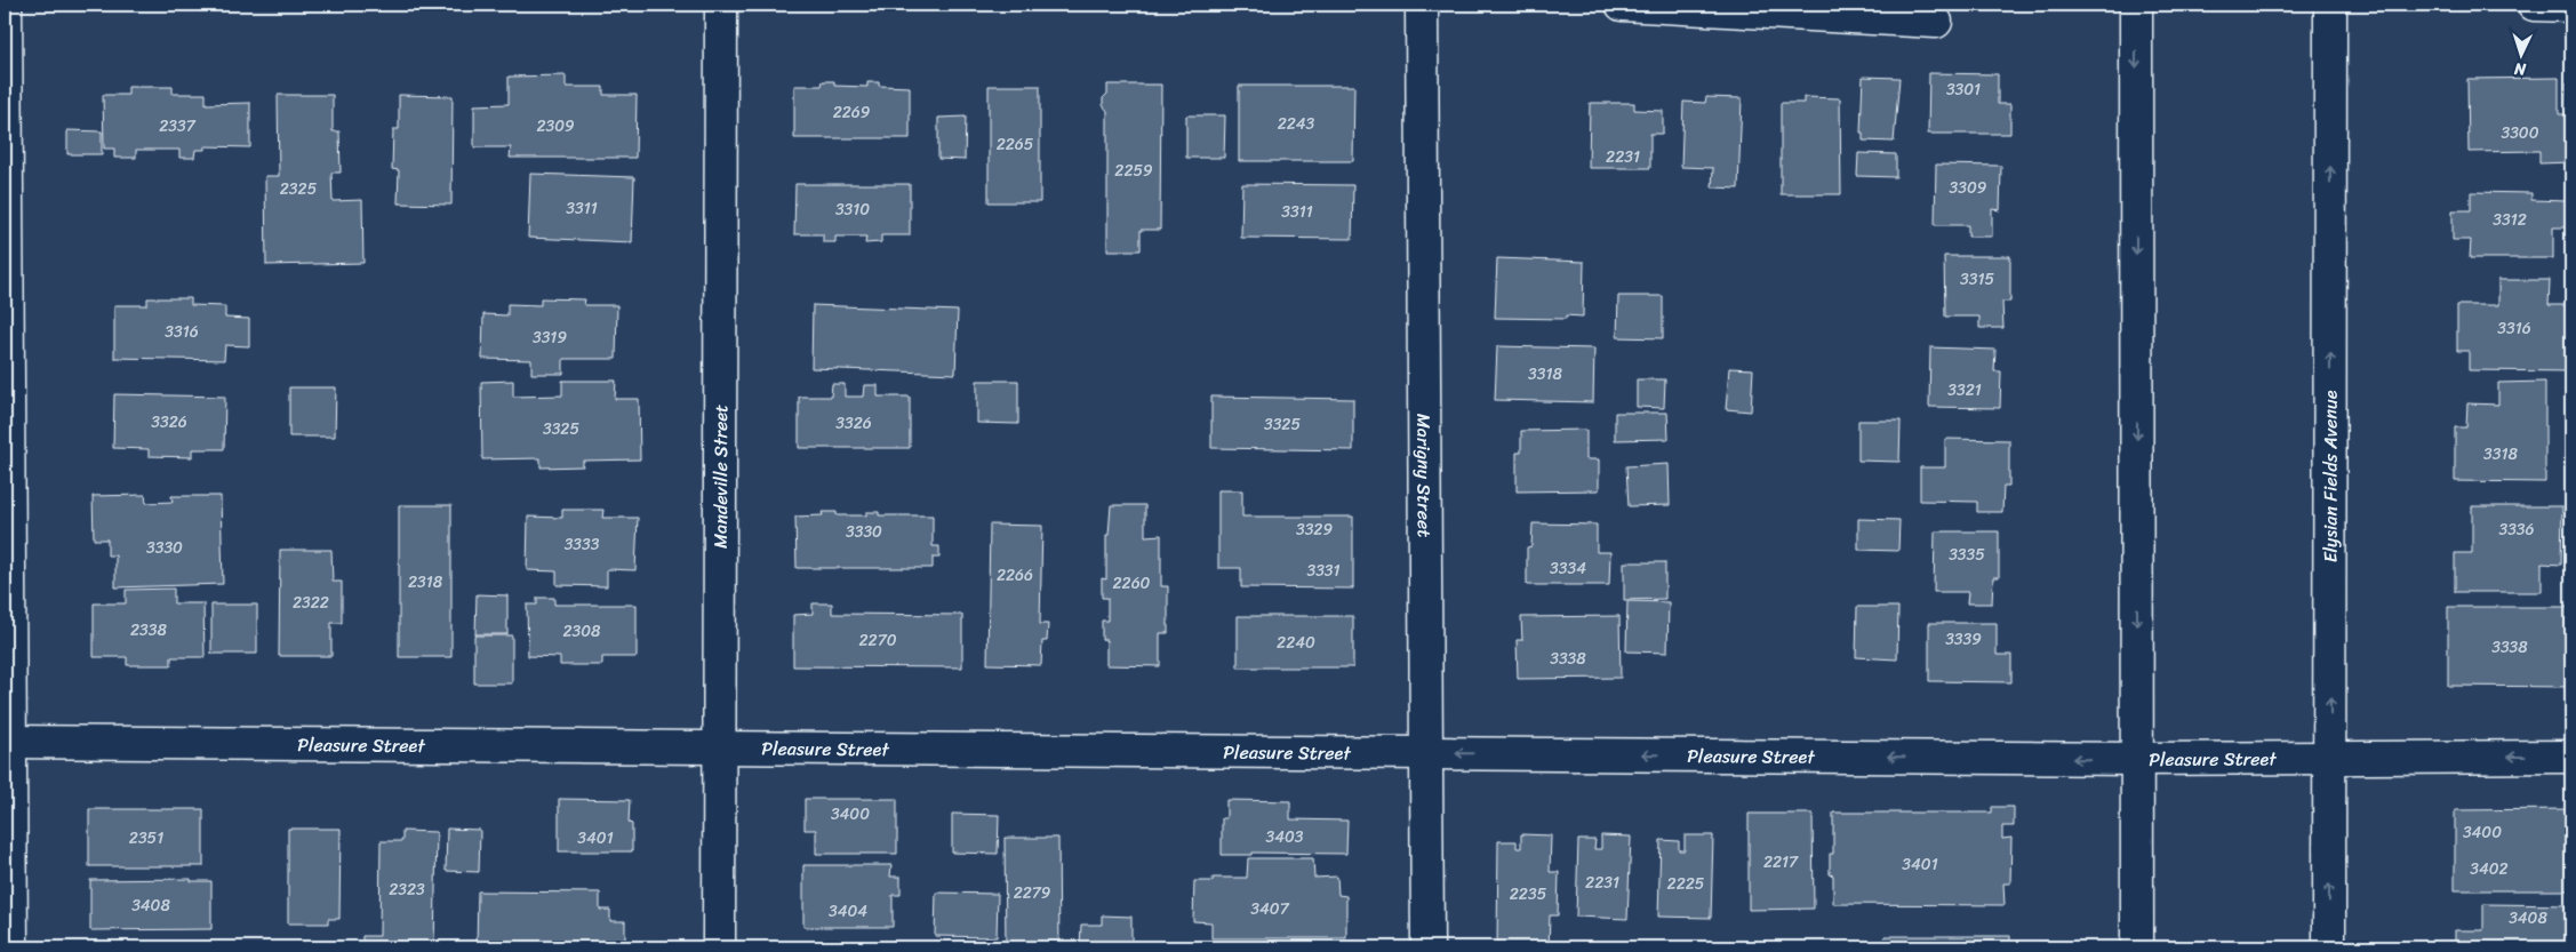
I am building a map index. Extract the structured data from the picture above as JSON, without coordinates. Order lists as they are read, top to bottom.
{
  "streets": {
    "street": [
      "Marigny Street",
      "Elysian Fields Avenue",
      "Mandeville Street",
      "Pleasure Street"
    ]
  },
  "crossings": [
    ["Marigny Street", "Pleasure Street"],
    ["Elysian Fields Avenue", "Pleasure Street"],
    ["Mandeville Street", "Pleasure Street"]
  ],
  "one_way": ["Pleasure Street"],
  "house_numbers": [
    "3301",
    "2269",
    "2243",
    "2337",
    "2309",
    "3300",
    "2265",
    "2231",
    "2259",
    "3309",
    "2325",
    "3311",
    "3310",
    "3311",
    "3312",
    "3315",
    "3316",
    "3316",
    "3319",
    "3318",
    "3321",
    "3326",
    "3326",
    "3325",
    "3325",
    "3318",
    "3329",
    "3336",
    "3330",
    "3333",
    "3330",
    "3335",
    "3334",
    "3331",
    "2266",
    "2318",
    "2260",
    "2322",
    "2338",
    "2308",
    "3339",
    "2270",
    "2240",
    "3338",
    "3338",
    "3400",
    "3400",
    "3403",
    "2351",
    "3401",
    "2217",
    "3401",
    "3402",
    "2231",
    "2225",
    "2323",
    "2279",
    "2235",
    "3408",
    "3407",
    "3404",
    "3408"
  ],
  "north": "bottom"
}
